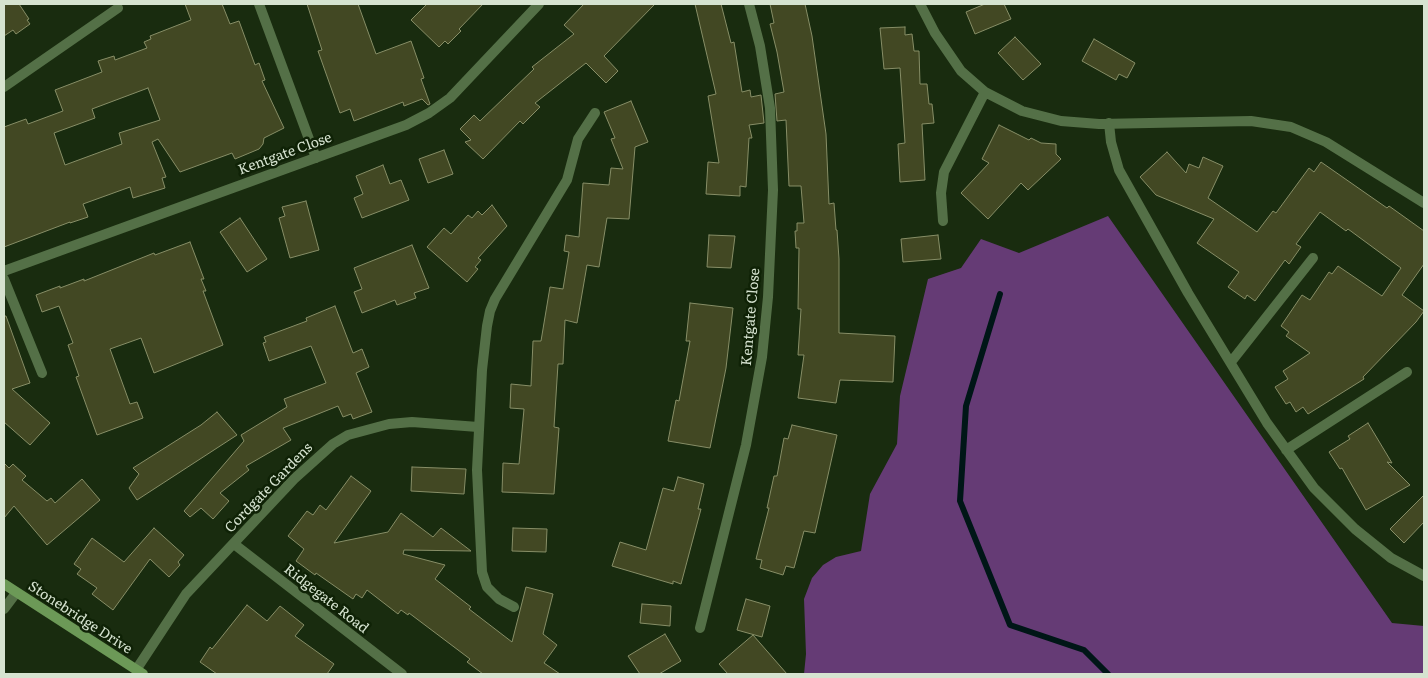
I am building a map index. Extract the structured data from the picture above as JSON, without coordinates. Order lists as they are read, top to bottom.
{
  "streets": {
    "street": [
      "Kentgate Close",
      "Cordgate Gardens",
      "Ridgegate Road",
      "Stonebridge Drive"
    ]
  },
  "crossings": [
    ["Cordgate Gardens", "Ridgegate Road"],
    ["Cordgate Gardens", "Stonebridge Drive"]
  ]
}
